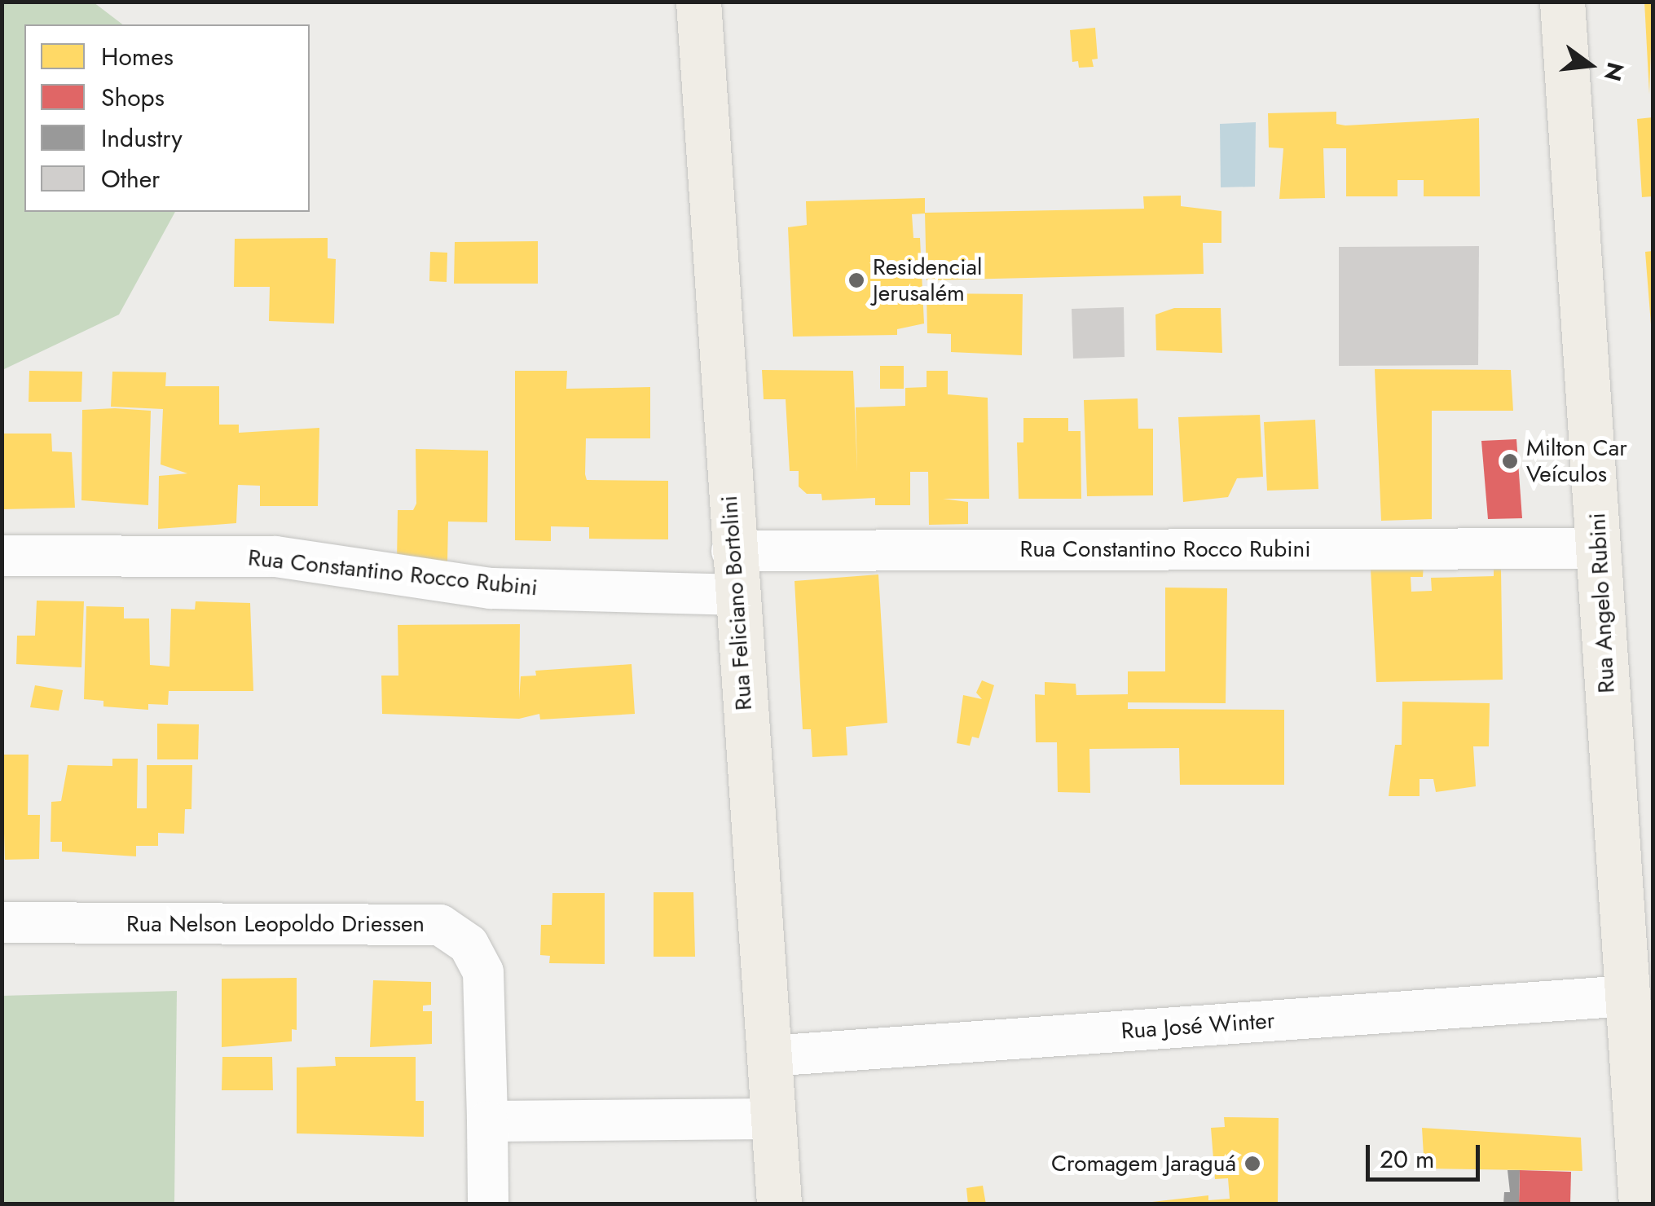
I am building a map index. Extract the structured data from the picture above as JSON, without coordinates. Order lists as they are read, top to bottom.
{
  "streets": {
    "main road": ["Rua Feliciano Bortolini", "Rua Angelo Rubini"],
    "street": ["Rua Constantino Rocco Rubini", "Rua Nelson Leopoldo Driessen", "Rua José Winter"]
  },
  "crossings": [
    ["Rua Constantino Rocco Rubini", "Rua Feliciano Bortolini"],
    ["Rua Constantino Rocco Rubini", "Rua Angelo Rubini"],
    ["Rua Feliciano Bortolini", "Rua José Winter"],
    ["Rua Angelo Rubini", "Rua José Winter"]
  ],
  "places": ["Residencial Jerusalém", "Milton Car Veículos", "Cromagem Jaraguá"],
  "legend": [
    "Homes",
    "Shops",
    "Industry",
    "Other"
  ],
  "scale_bar": "20 m",
  "north": "right"
}
